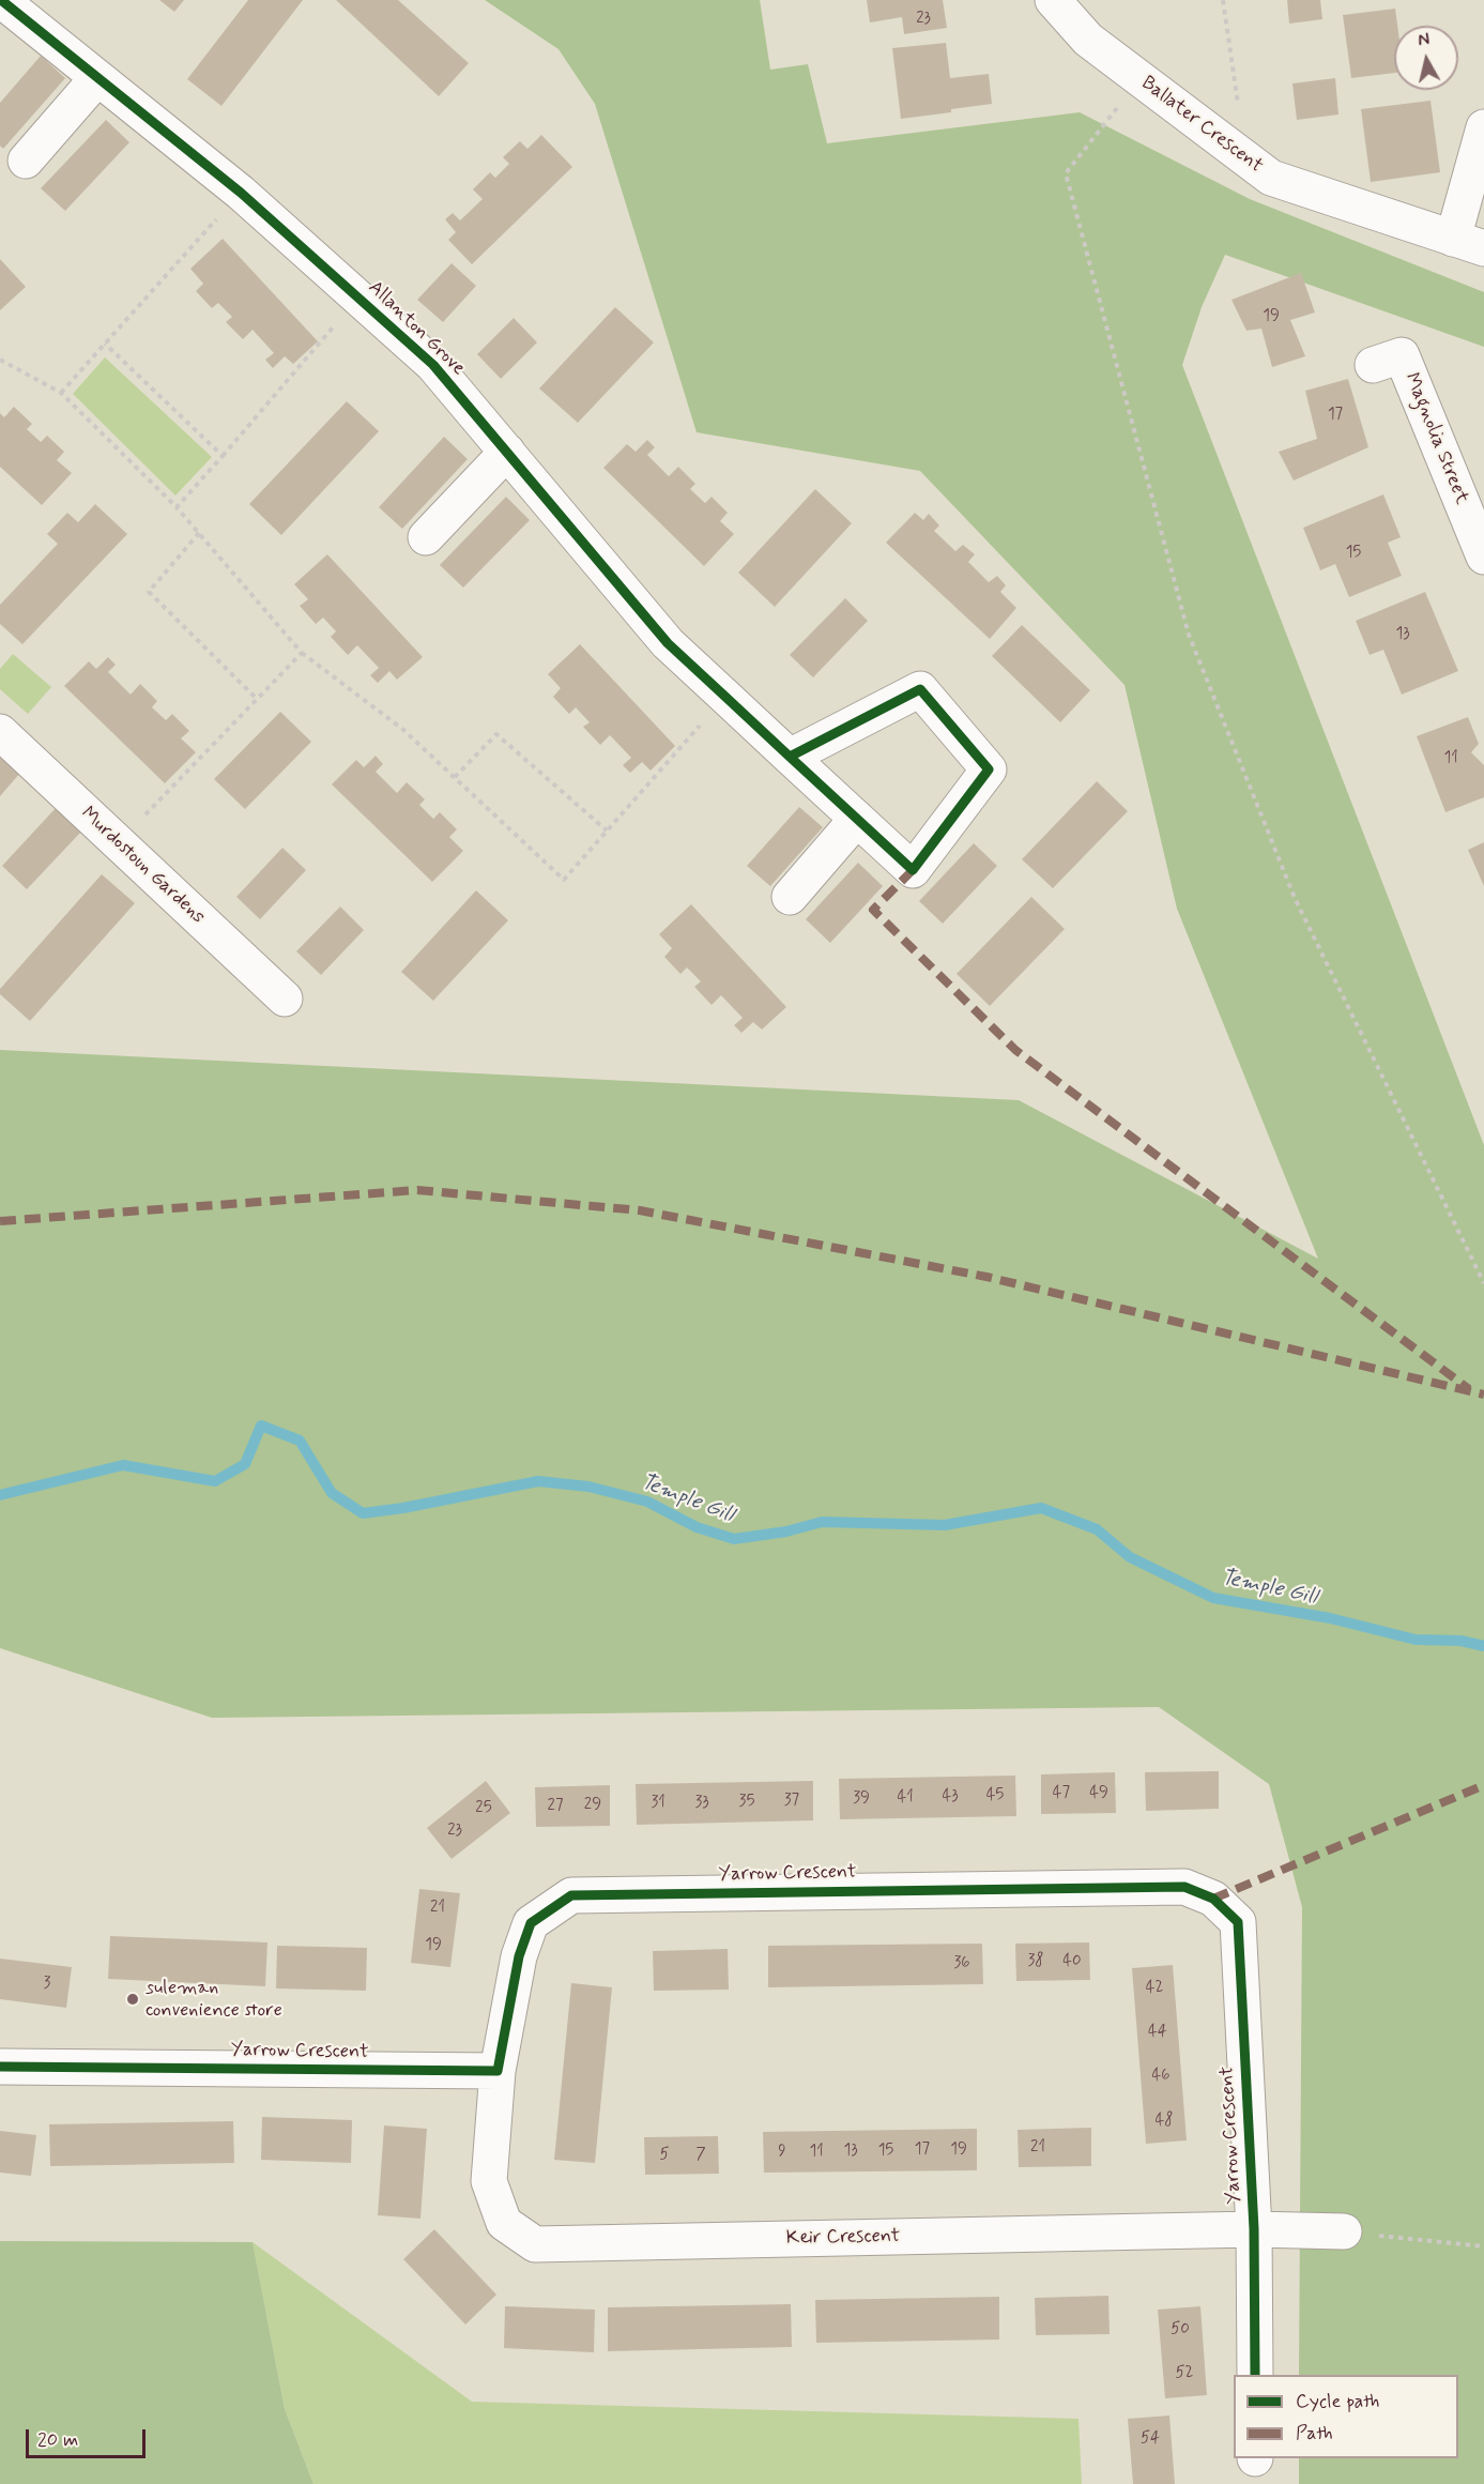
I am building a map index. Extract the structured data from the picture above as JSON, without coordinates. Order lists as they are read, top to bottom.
{
  "streets": {
    "street": [
      "Ballater Crescent",
      "Allanton Grove",
      "Magnolia Street",
      "Murdostoun Gardens",
      "Yarrow Crescent",
      "Keir Crescent"
    ]
  },
  "crossings": [
    ["Yarrow Crescent", "Keir Crescent"]
  ],
  "water": ["Temple Gill"],
  "places": ["suleman convenience store"],
  "house_numbers": [
    "23",
    "19",
    "17",
    "15",
    "13",
    "11",
    "47",
    "49",
    "45",
    "43",
    "41",
    "39",
    "37",
    "35",
    "31",
    "33",
    "29",
    "27",
    "25",
    "23",
    "21",
    "19",
    "38",
    "40",
    "36",
    "3",
    "42",
    "44",
    "46",
    "48",
    "21",
    "17",
    "19",
    "13",
    "15",
    "9",
    "11",
    "5",
    "7",
    "50",
    "52",
    "54"
  ],
  "legend": ["Cycle path", "Path"],
  "scale_bar": "20 m",
  "north": "top"
}
